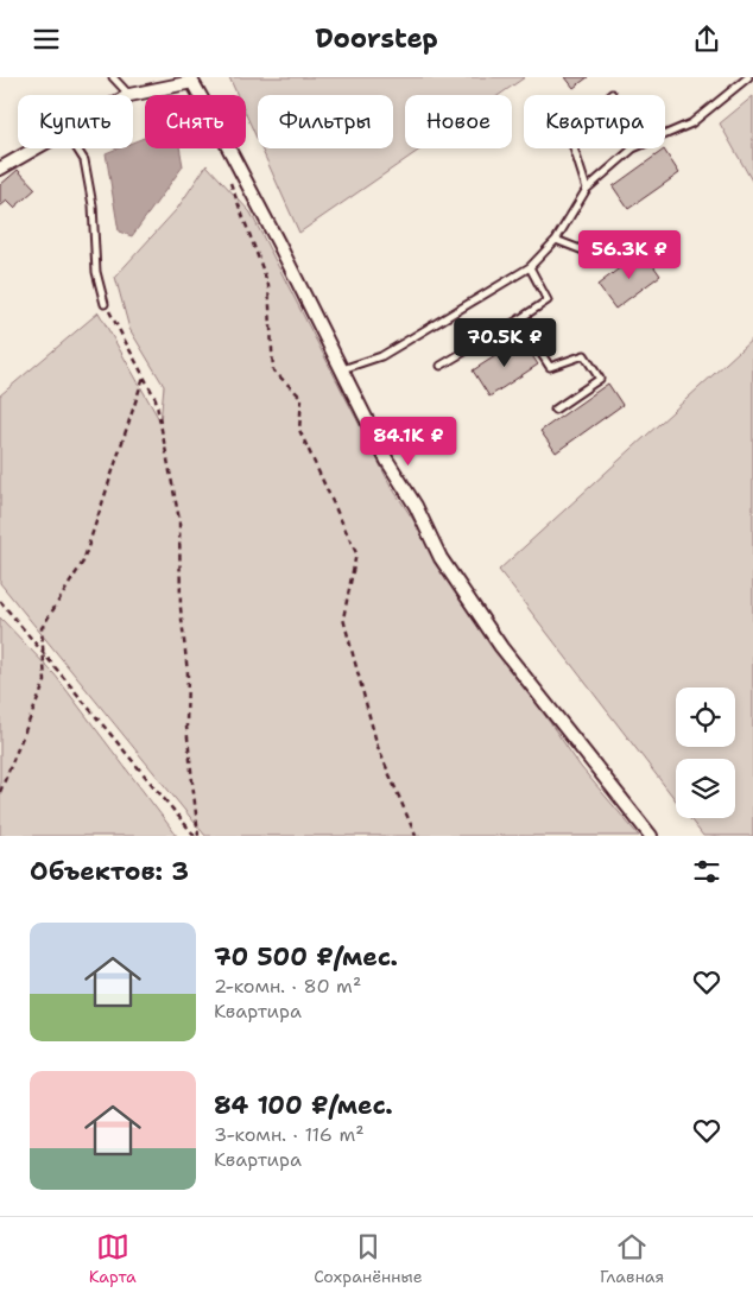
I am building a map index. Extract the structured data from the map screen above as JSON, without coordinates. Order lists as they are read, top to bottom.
{
  "page": {
    "header": "Doorstep",
    "chip": [
      "Купить",
      "Снять",
      "Фильтры",
      "Новое",
      "Квартира"
    ],
    "price": ["56.3K ₽", "70.5K ₽", "84.1K ₽"],
    "heading": "Объектов: 3",
    "list": [
      {
        "name": "70 500 ₽/мес.",
        "note": "2-комн. · 80 m² · Квартира"
      },
      {
        "name": "84 100 ₽/мес.",
        "note": "3-комн. · 116 m² · Квартира"
      }
    ],
    "tabs": ["Карта", "Сохранённые", "Главная"]
  }
}
